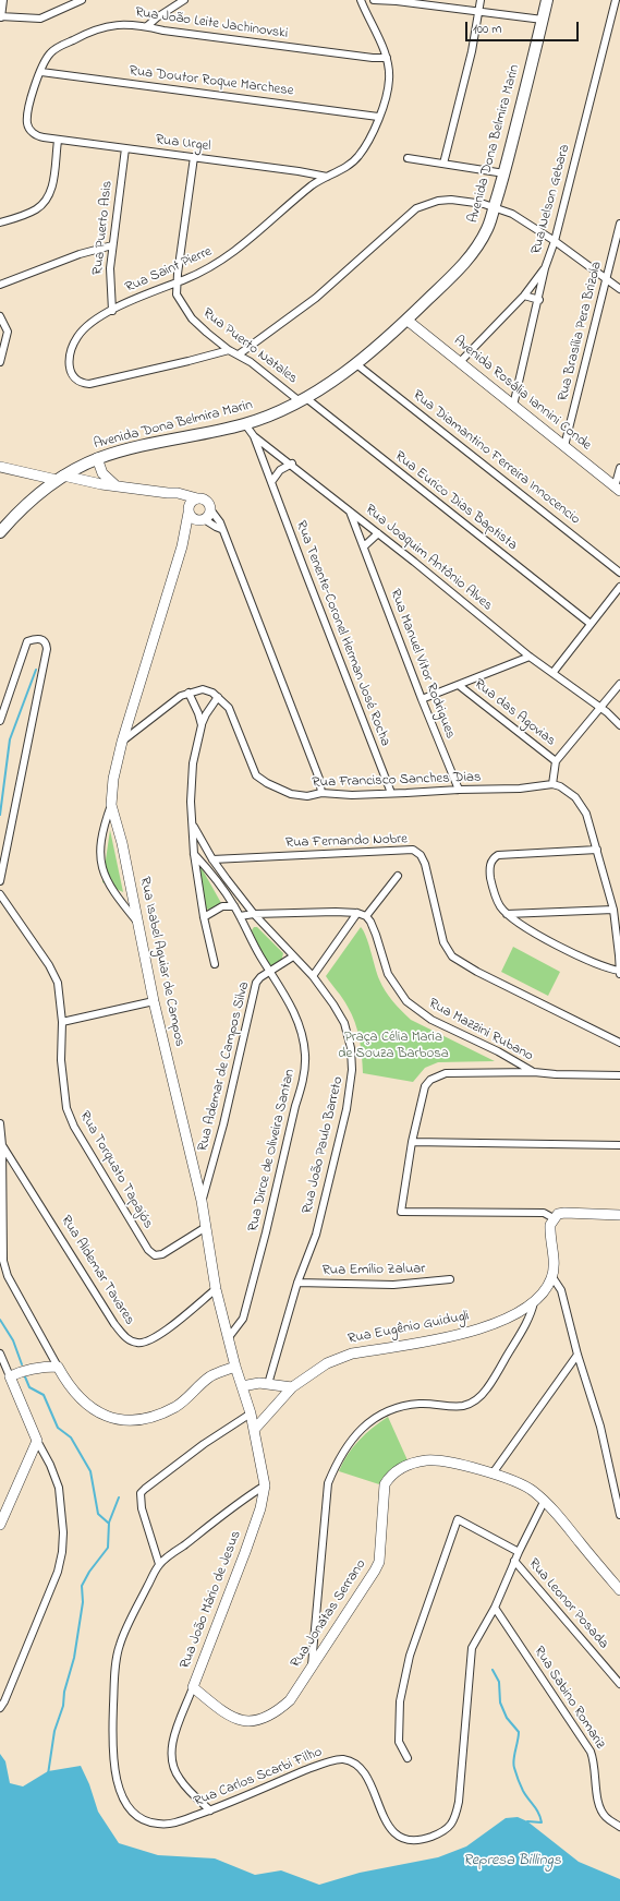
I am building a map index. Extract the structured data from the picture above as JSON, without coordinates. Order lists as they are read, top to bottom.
{
  "streets": {
    "main road": ["Avenida Dona Belmira Marin"],
    "street": [
      "Rua João Leite Jachinovski",
      "Rua Doutor Roque Marchese",
      "Rua Urgel",
      "Rua Nelson Gebara",
      "Rua Puerto Asis",
      "Rua Saint Pierre",
      "Rua Brasília Pera Brizola",
      "Rua Puerto Natales",
      "Avenida Rosália Iannini Conde",
      "Rua Diamantino Ferreira Innocencio",
      "Rua Eurico Dias Baptista",
      "Rua Joaquim Antônio Alves",
      "Rua Tenente-Coronel Herman José Rocha",
      "Rua Manuel Vitor Rodrigues",
      "Rua das Agovias",
      "Rua Francisco Sanches Dias",
      "Rua Fernando Nobre",
      "Rua Isabel Aguiar de Campos",
      "Rua Mazzini Rubano",
      "Rua Ademar de Campos Silva",
      "Rua João Paulo Barreto",
      "Rua Dirce de Oliveira Santan",
      "Rua Torquato Tapajós",
      "Rua Aldemar Tavares",
      "Rua Emílio Zaluar",
      "Rua Eugênio Guidugli",
      "Rua João Mário de Jesus",
      "Rua Leonor Posada",
      "Rua Jonatas Serrano",
      "Rua Sabino Romariz",
      "Rua Carlos Scarbi Filho"
    ]
  },
  "crossings": [
    ["Rua João Leite Jachinovski", "Rua Doutor Roque Marchese"],
    ["Rua João Leite Jachinovski", "Rua Urgel"],
    ["Rua João Leite Jachinovski", "Rua Saint Pierre"],
    ["Rua Doutor Roque Marchese", "Rua Saint Pierre"],
    ["Rua Urgel", "Rua Puerto Asis"],
    ["Rua Urgel", "Rua Saint Pierre"],
    ["Rua Urgel", "Rua Puerto Natales"],
    ["Avenida Dona Belmira Marin", "Rua Puerto Natales"],
    ["Avenida Dona Belmira Marin", "Avenida Rosália Iannini Conde"],
    ["Avenida Dona Belmira Marin", "Rua Diamantino Ferreira Innocencio"],
    ["Avenida Dona Belmira Marin", "Rua Eurico Dias Baptista"],
    ["Avenida Dona Belmira Marin", "Rua Joaquim Antônio Alves"],
    ["Rua Nelson Gebara", "Avenida Rosália Iannini Conde"],
    ["Rua Puerto Asis", "Rua Saint Pierre"],
    ["Rua Saint Pierre", "Rua Puerto Natales"],
    ["Rua Brasília Pera Brizola", "Avenida Rosália Iannini Conde"],
    ["Rua Puerto Natales", "Rua Eurico Dias Baptista"],
    ["Rua Joaquim Antônio Alves", "Rua Tenente-Coronel Herman José Rocha"],
    ["Rua Joaquim Antônio Alves", "Rua Manuel Vitor Rodrigues"],
    ["Rua Tenente-Coronel Herman José Rocha", "Rua Francisco Sanches Dias"],
    ["Rua Manuel Vitor Rodrigues", "Rua Francisco Sanches Dias"],
    ["Rua das Agovias", "Rua Francisco Sanches Dias"],
    ["Rua Fernando Nobre", "Rua João Paulo Barreto"],
    ["Rua Isabel Aguiar de Campos", "Rua Ademar de Campos Silva"],
    ["Rua Isabel Aguiar de Campos", "Rua Dirce de Oliveira Santan"],
    ["Rua Isabel Aguiar de Campos", "Rua Torquato Tapajós"],
    ["Rua Isabel Aguiar de Campos", "Rua Aldemar Tavares"],
    ["Rua Isabel Aguiar de Campos", "Rua João Mário de Jesus"],
    ["Rua Ademar de Campos Silva", "Rua João Paulo Barreto"],
    ["Rua Ademar de Campos Silva", "Rua Dirce de Oliveira Santan"],
    ["Rua João Paulo Barreto", "Rua Emílio Zaluar"],
    ["Rua Eugênio Guidugli", "Rua João Mário de Jesus"],
    ["Rua João Mário de Jesus", "Rua Jonatas Serrano"],
    ["Rua João Mário de Jesus", "Rua Carlos Scarbi Filho"],
    ["Rua Leonor Posada", "Rua Carlos Scarbi Filho"],
    ["Rua Jonatas Serrano", "Rua Carlos Scarbi Filho"],
    ["Rua Sabino Romariz", "Rua Carlos Scarbi Filho"]
  ],
  "water": ["Represa Billings"],
  "parks": ["Praça Célia Maria de Souza Barbosa"],
  "scale_bar": "100 m"
}
